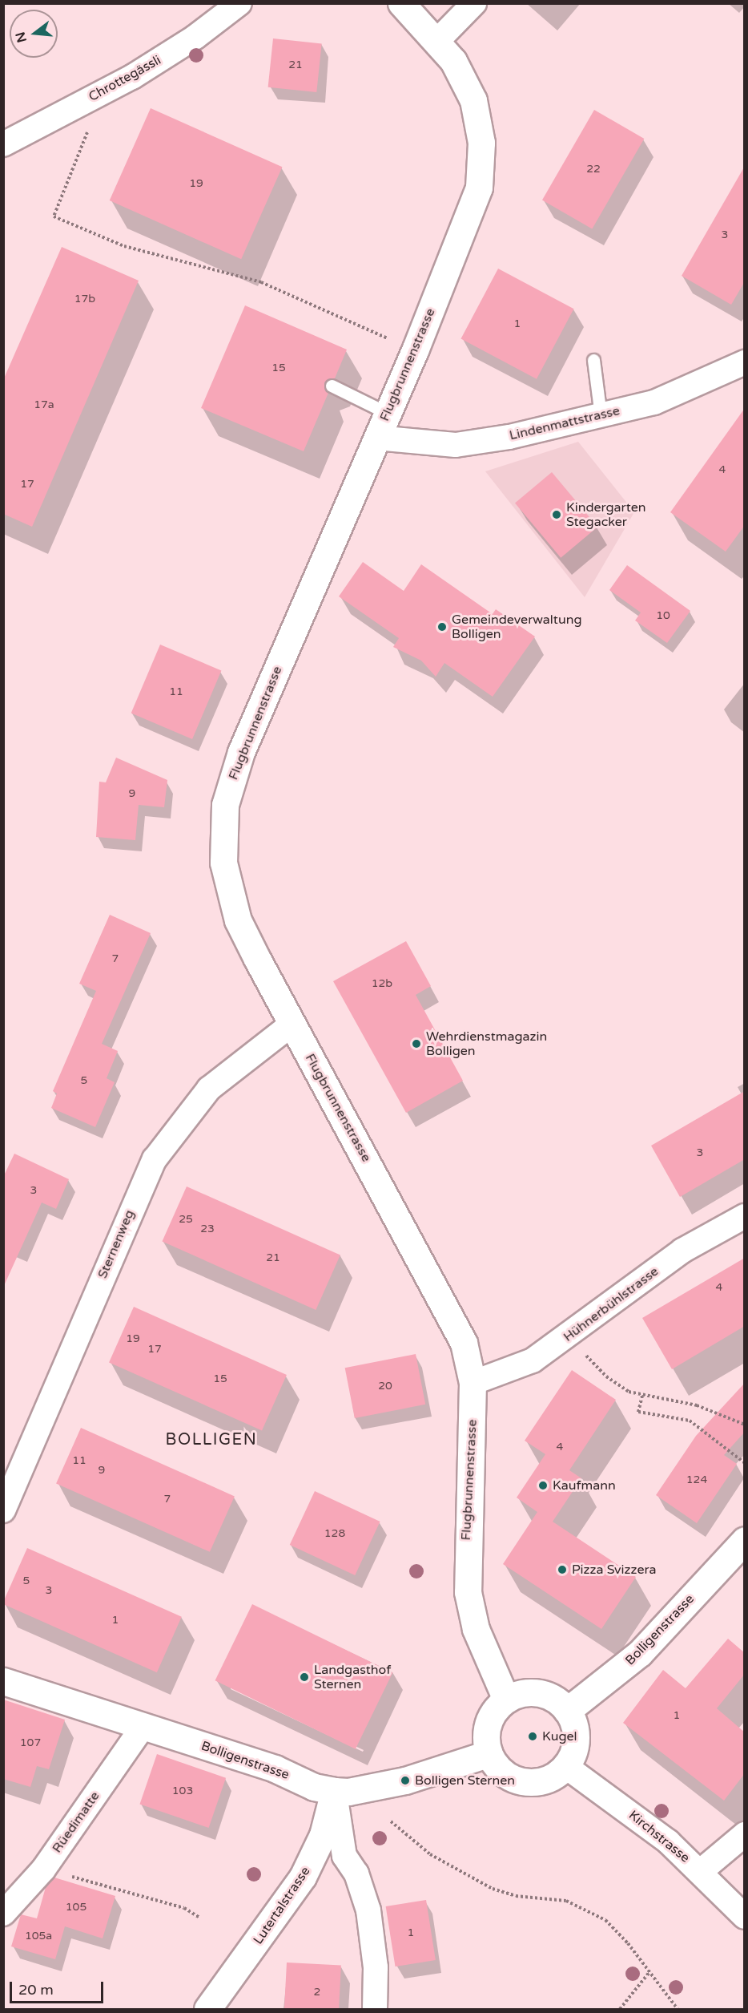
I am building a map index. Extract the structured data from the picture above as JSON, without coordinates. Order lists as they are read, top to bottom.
{
  "streets": {
    "street": [
      "Chrottegässli",
      "Flugbrunnenstrasse",
      "Lindenmattstrasse",
      "Sternenweg",
      "Hühnerbühlstrasse",
      "Bolligenstrasse",
      "Rüedimatte",
      "Kirchstrasse",
      "Lutertalstrasse"
    ]
  },
  "crossings": [
    ["Flugbrunnenstrasse", "Lindenmattstrasse"],
    ["Flugbrunnenstrasse", "Sternenweg"],
    ["Flugbrunnenstrasse", "Hühnerbühlstrasse"],
    ["Flugbrunnenstrasse", "Bolligenstrasse"],
    ["Flugbrunnenstrasse", "Kirchstrasse"],
    ["Bolligenstrasse", "Rüedimatte"],
    ["Bolligenstrasse", "Kirchstrasse"],
    ["Bolligenstrasse", "Lutertalstrasse"]
  ],
  "districts": ["BOLLIGEN"],
  "places": [
    "Kindergarten Stegacker",
    "Gemeindeverwaltung Bolligen",
    "Wehrdienstmagazin Bolligen",
    "Kaufmann",
    "Pizza Svizzera",
    "Landgasthof Sternen",
    "Kugel",
    "Bolligen Sternen"
  ],
  "house_numbers": [
    "21",
    "22",
    "19",
    "3",
    "17b",
    "1",
    "15",
    "17a",
    "4",
    "17",
    "10",
    "11",
    "9",
    "7",
    "12b",
    "5",
    "3",
    "3",
    "25",
    "23",
    "21",
    "4",
    "19",
    "17",
    "15",
    "20",
    "4",
    "11",
    "9",
    "124",
    "7",
    "128",
    "5",
    "3",
    "1",
    "1",
    "107",
    "103",
    "105",
    "1",
    "105a",
    "2"
  ],
  "scale_bar": "20 m",
  "north": "left"
}
